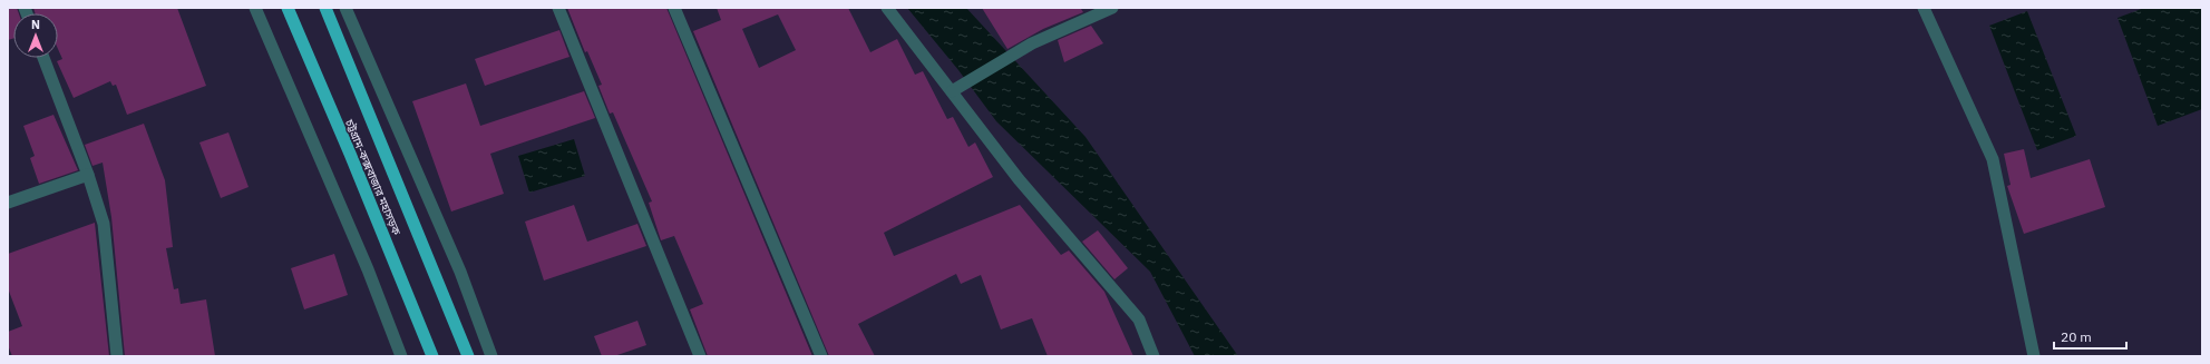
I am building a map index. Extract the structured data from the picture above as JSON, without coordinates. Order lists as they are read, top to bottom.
{
  "streets": {
    "highway": ["চট্টগ্রাম-কক্সবাজার মহাসড়ক"]
  },
  "scale_bar": "20 m",
  "north": "top"
}
